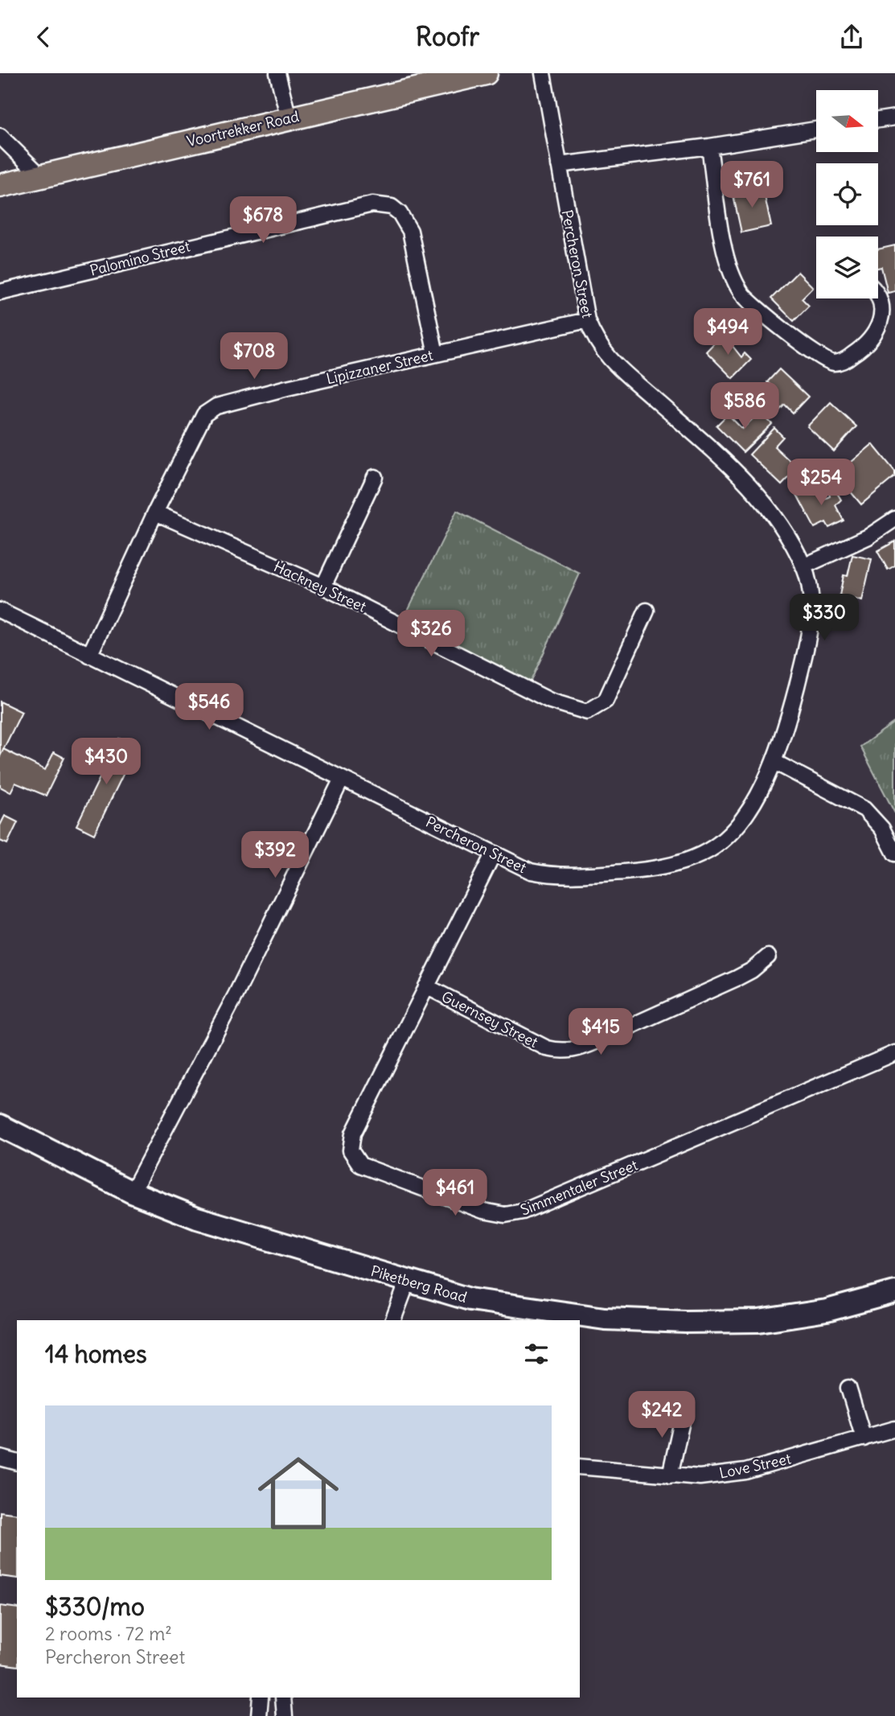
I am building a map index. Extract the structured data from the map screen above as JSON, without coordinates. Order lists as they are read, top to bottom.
{
  "streets": {
    "main road": ["Voortrekker Road"],
    "street": [
      "Palomino Street",
      "Percheron Street",
      "Lipizzaner Street",
      "Hackney Street",
      "Guernsey Street",
      "Simmentaler Street",
      "Piketberg Road",
      "Love Street"
    ]
  },
  "crossings": [
    ["Palomino Street", "Lipizzaner Street"],
    ["Percheron Street", "Lipizzaner Street"],
    ["Percheron Street", "Simmentaler Street"],
    ["Lipizzaner Street", "Hackney Street"],
    ["Guernsey Street", "Simmentaler Street"]
  ],
  "north": "right",
  "page": {
    "header": "Roofr",
    "price": [
      "$761",
      "$678",
      "$494",
      "$708",
      "$586",
      "$254",
      "$330",
      "$326",
      "$546",
      "$430",
      "$392",
      "$415",
      "$461",
      "$242"
    ],
    "heading": "14 homes",
    "list": [
      {
        "name": "$330/mo",
        "note": "2 rooms · 72 m² · Percheron Street"
      }
    ]
  }
}
